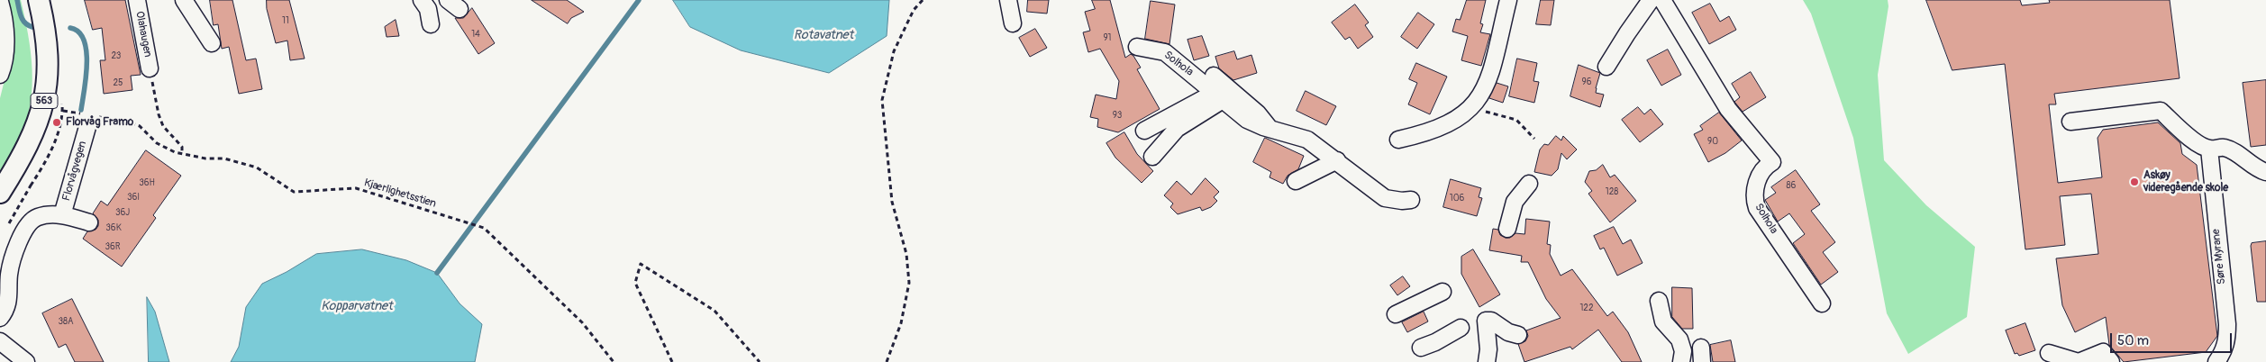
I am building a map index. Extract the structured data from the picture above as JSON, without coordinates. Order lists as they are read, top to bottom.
{
  "streets": {
    "main road": ["563"],
    "lane": [
      "Olahaugen",
      "Solhola",
      "Florvågvegen",
      "Søre Myrane"
    ],
    "path": ["Kjærlighetsstien"]
  },
  "crossings": [
    ["Florvågvegen", "Kjærlighetsstien"]
  ],
  "water": ["Rotavatnet", "Kopparvatnet"],
  "places": ["Florvåg Framo", "Askøy videregående skole"],
  "house_numbers": [
    "11",
    "14",
    "91",
    "23",
    "96",
    "25",
    "93",
    "90",
    "36H",
    "86",
    "128",
    "36I",
    "106",
    "36J",
    "36K",
    "36R",
    "122",
    "38A"
  ],
  "scale_bar": "50 m"
}
